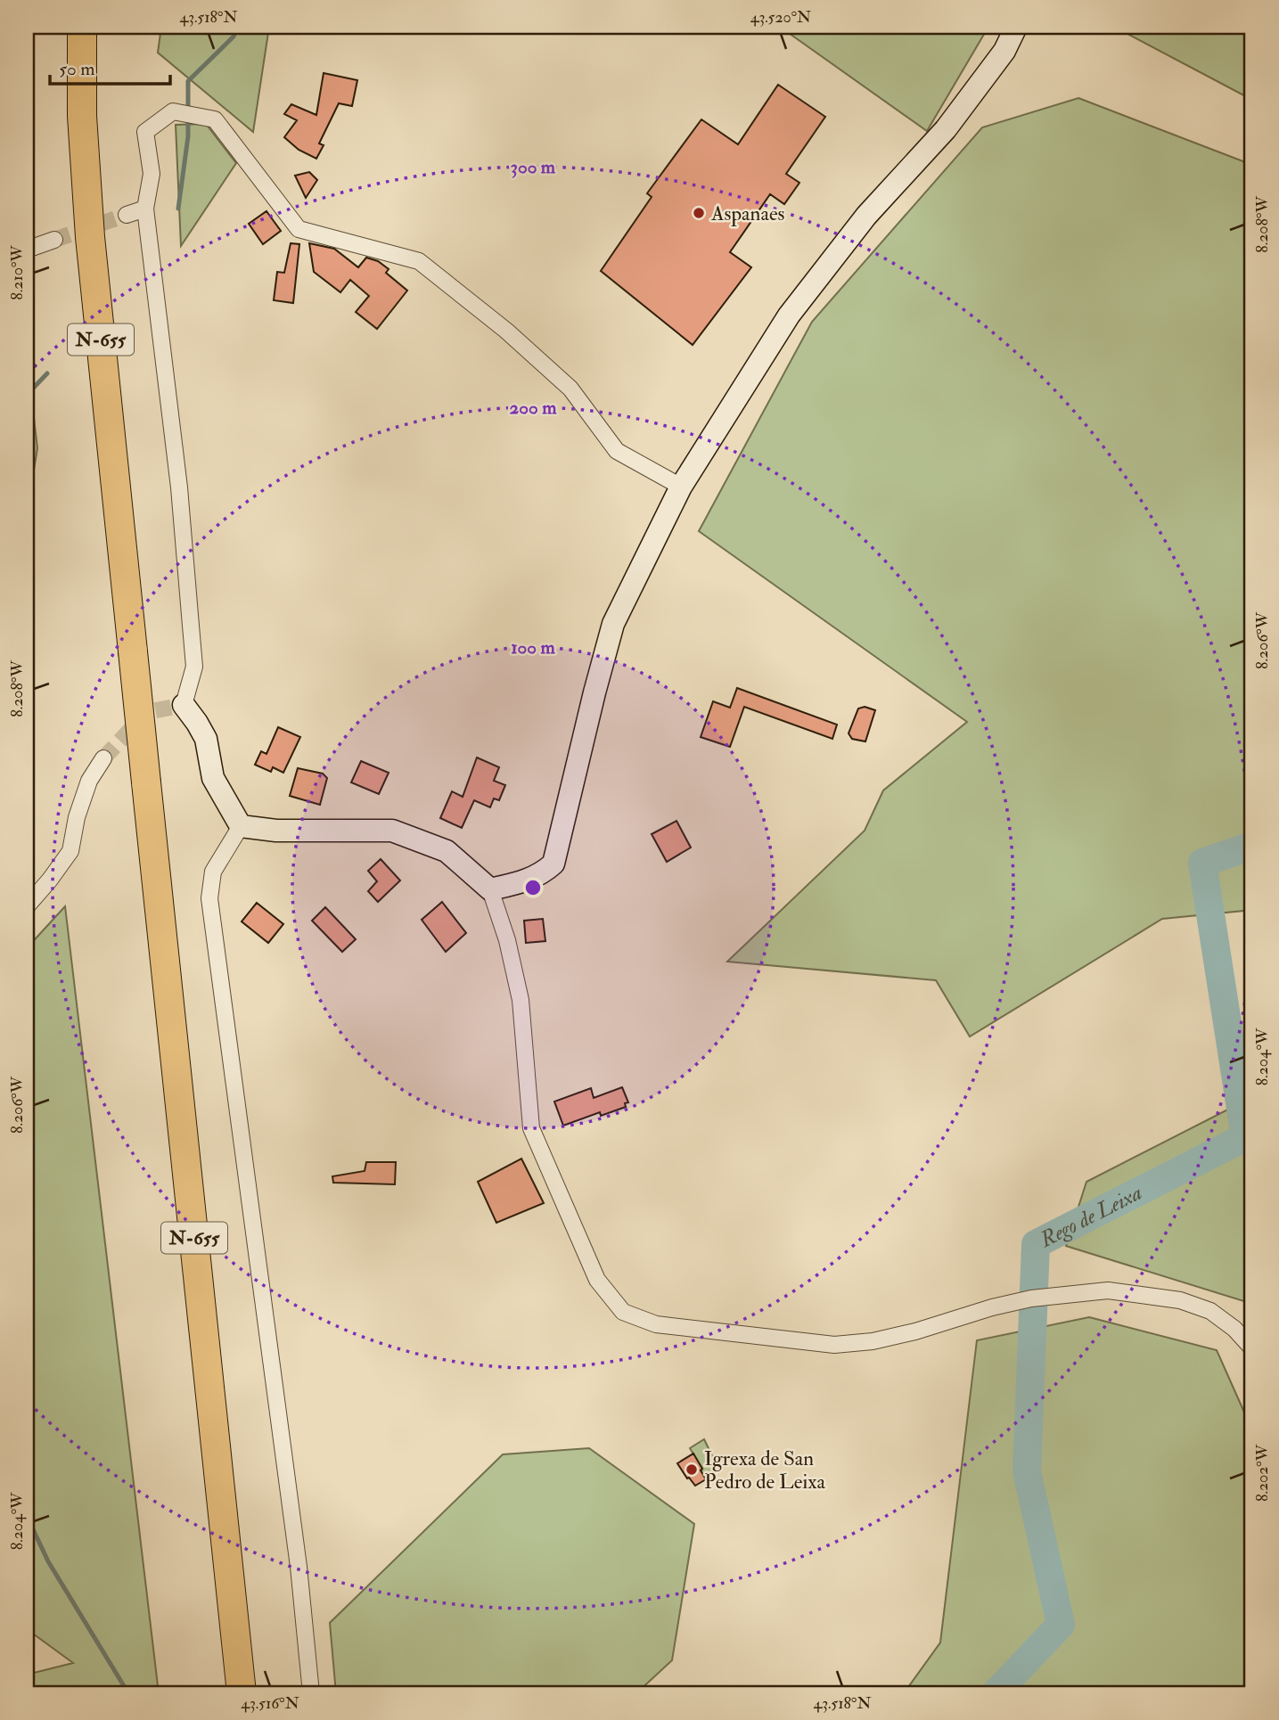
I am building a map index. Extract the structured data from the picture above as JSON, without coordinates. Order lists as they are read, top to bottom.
{
  "streets": {
    "highway": ["N-655"]
  },
  "water": ["Rego de Leixa"],
  "places": ["Aspanaes", "Igrexa de San Pedro de Leixa"],
  "scale_bar": "50 m",
  "coordinates": [
    "43.518°N",
    "43.520°N",
    "8.208°W",
    "8.210°W",
    "8.206°W",
    "8.204°W",
    "8.202°W",
    "43.516°N"
  ],
  "rings": ["300 m", "200 m", "100 m"]
}
